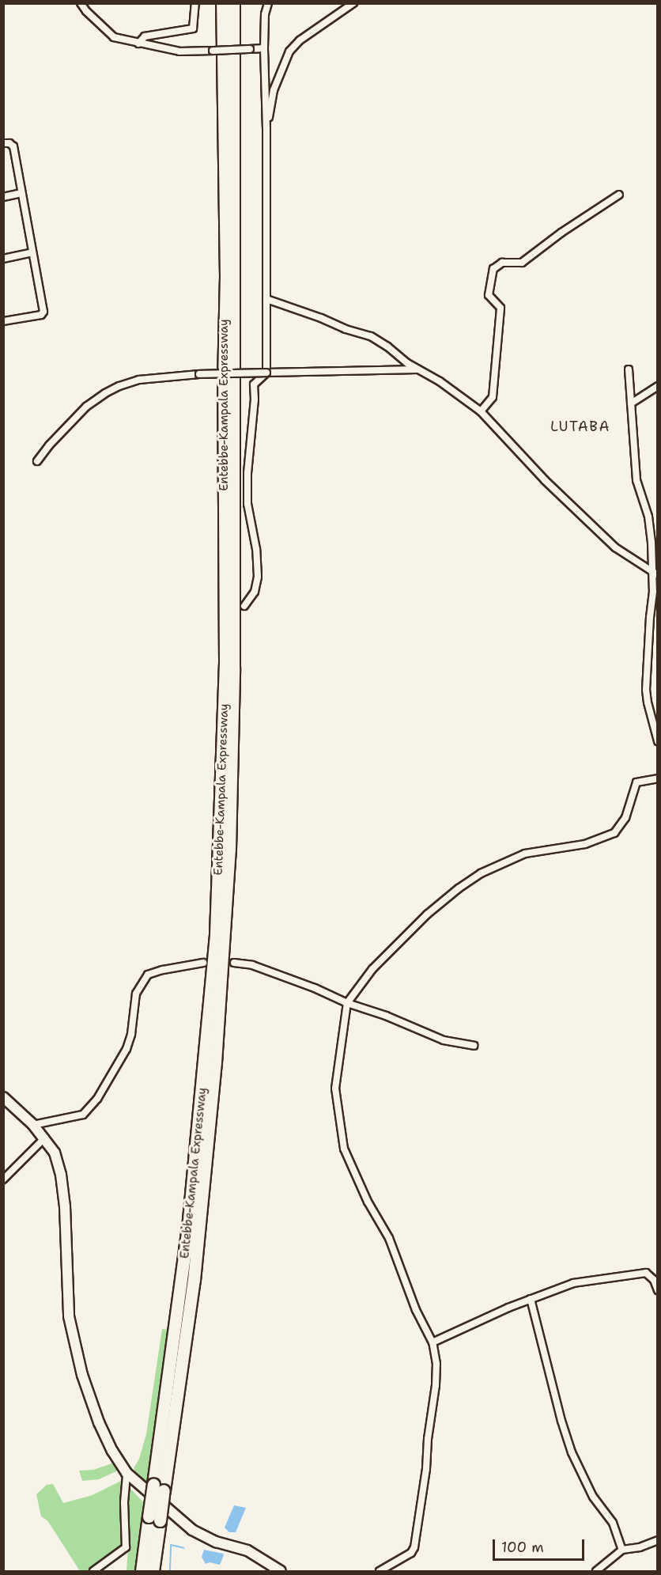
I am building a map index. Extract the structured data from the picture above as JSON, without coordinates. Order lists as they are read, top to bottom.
{
  "streets": {
    "highway": ["Entebbe-Kampala Expressway"]
  },
  "districts": ["LUTABA"],
  "scale_bar": "100 m"
}
